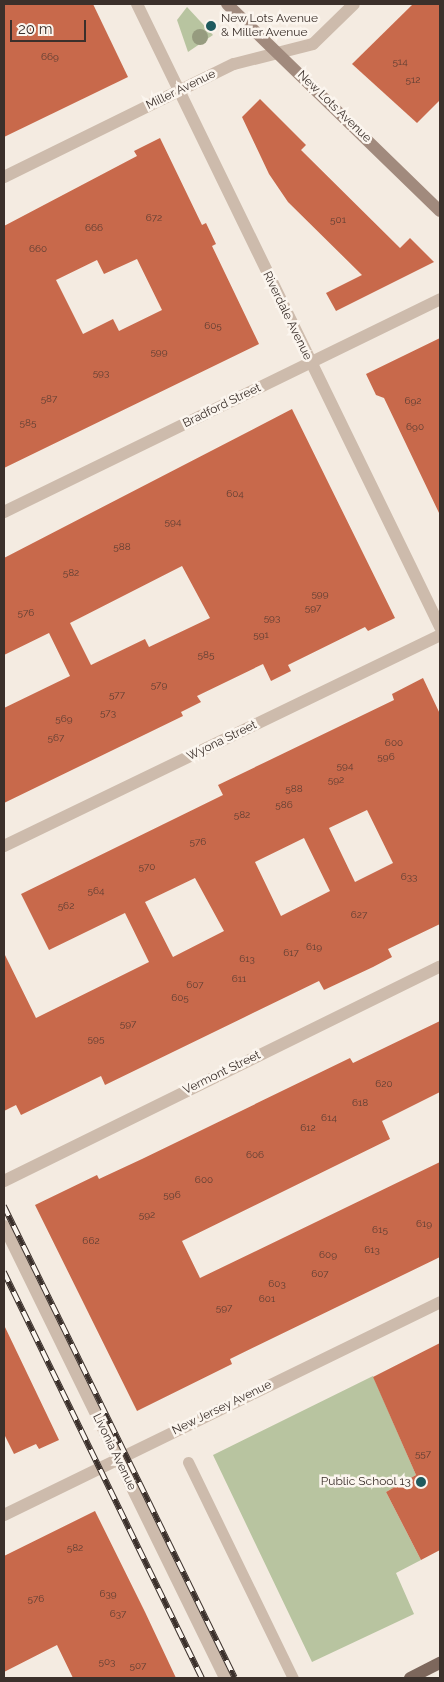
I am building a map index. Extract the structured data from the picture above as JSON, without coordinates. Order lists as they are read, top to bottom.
{
  "streets": {
    "street": [
      "Miller Avenue",
      "New Lots Avenue",
      "Riverdale Avenue",
      "Bradford Street",
      "Wyona Street",
      "Vermont Street",
      "New Jersey Avenue",
      "Livonia Avenue"
    ]
  },
  "crossings": [
    ["Miller Avenue", "New Lots Avenue"],
    ["Miller Avenue", "Riverdale Avenue"],
    ["Riverdale Avenue", "Bradford Street"],
    ["New Jersey Avenue", "Livonia Avenue"]
  ],
  "places": ["New Lots Avenue & Miller Avenue", "Public School 13"],
  "house_numbers": [
    "669",
    "514",
    "512",
    "672",
    "501",
    "666",
    "660",
    "605",
    "599",
    "593",
    "587",
    "692",
    "585",
    "690",
    "604",
    "594",
    "588",
    "582",
    "599",
    "597",
    "576",
    "593",
    "591",
    "585",
    "579",
    "577",
    "573",
    "569",
    "567",
    "600",
    "596",
    "594",
    "592",
    "588",
    "586",
    "582",
    "576",
    "570",
    "633",
    "564",
    "562",
    "627",
    "619",
    "617",
    "613",
    "611",
    "607",
    "605",
    "597",
    "595",
    "620",
    "618",
    "614",
    "612",
    "606",
    "600",
    "596",
    "592",
    "619",
    "615",
    "662",
    "613",
    "609",
    "607",
    "603",
    "601",
    "597",
    "557",
    "582",
    "639",
    "576",
    "637",
    "503",
    "507"
  ],
  "scale_bar": "20 m"
}
